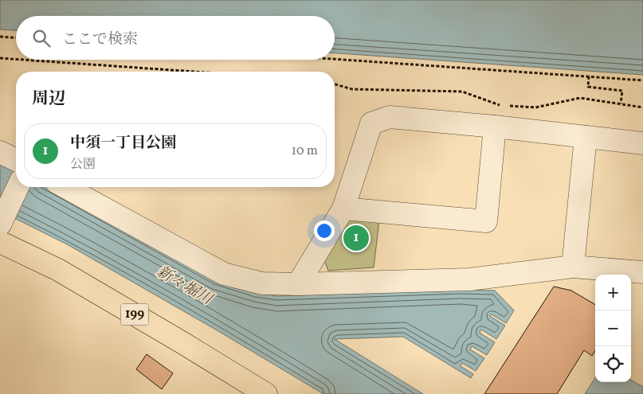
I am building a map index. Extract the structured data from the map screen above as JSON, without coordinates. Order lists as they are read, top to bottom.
{
  "streets": {
    "highway": ["199"]
  },
  "water": ["新々堀川"],
  "page": {
    "search": "ここで検索",
    "heading": "周辺",
    "list": [
      {
        "mark": "1",
        "name": "中須一丁目公園",
        "note": "公園",
        "value": "10 m"
      }
    ],
    "pins": "1",
    "map_buttons": ["+", "−"]
  }
}
